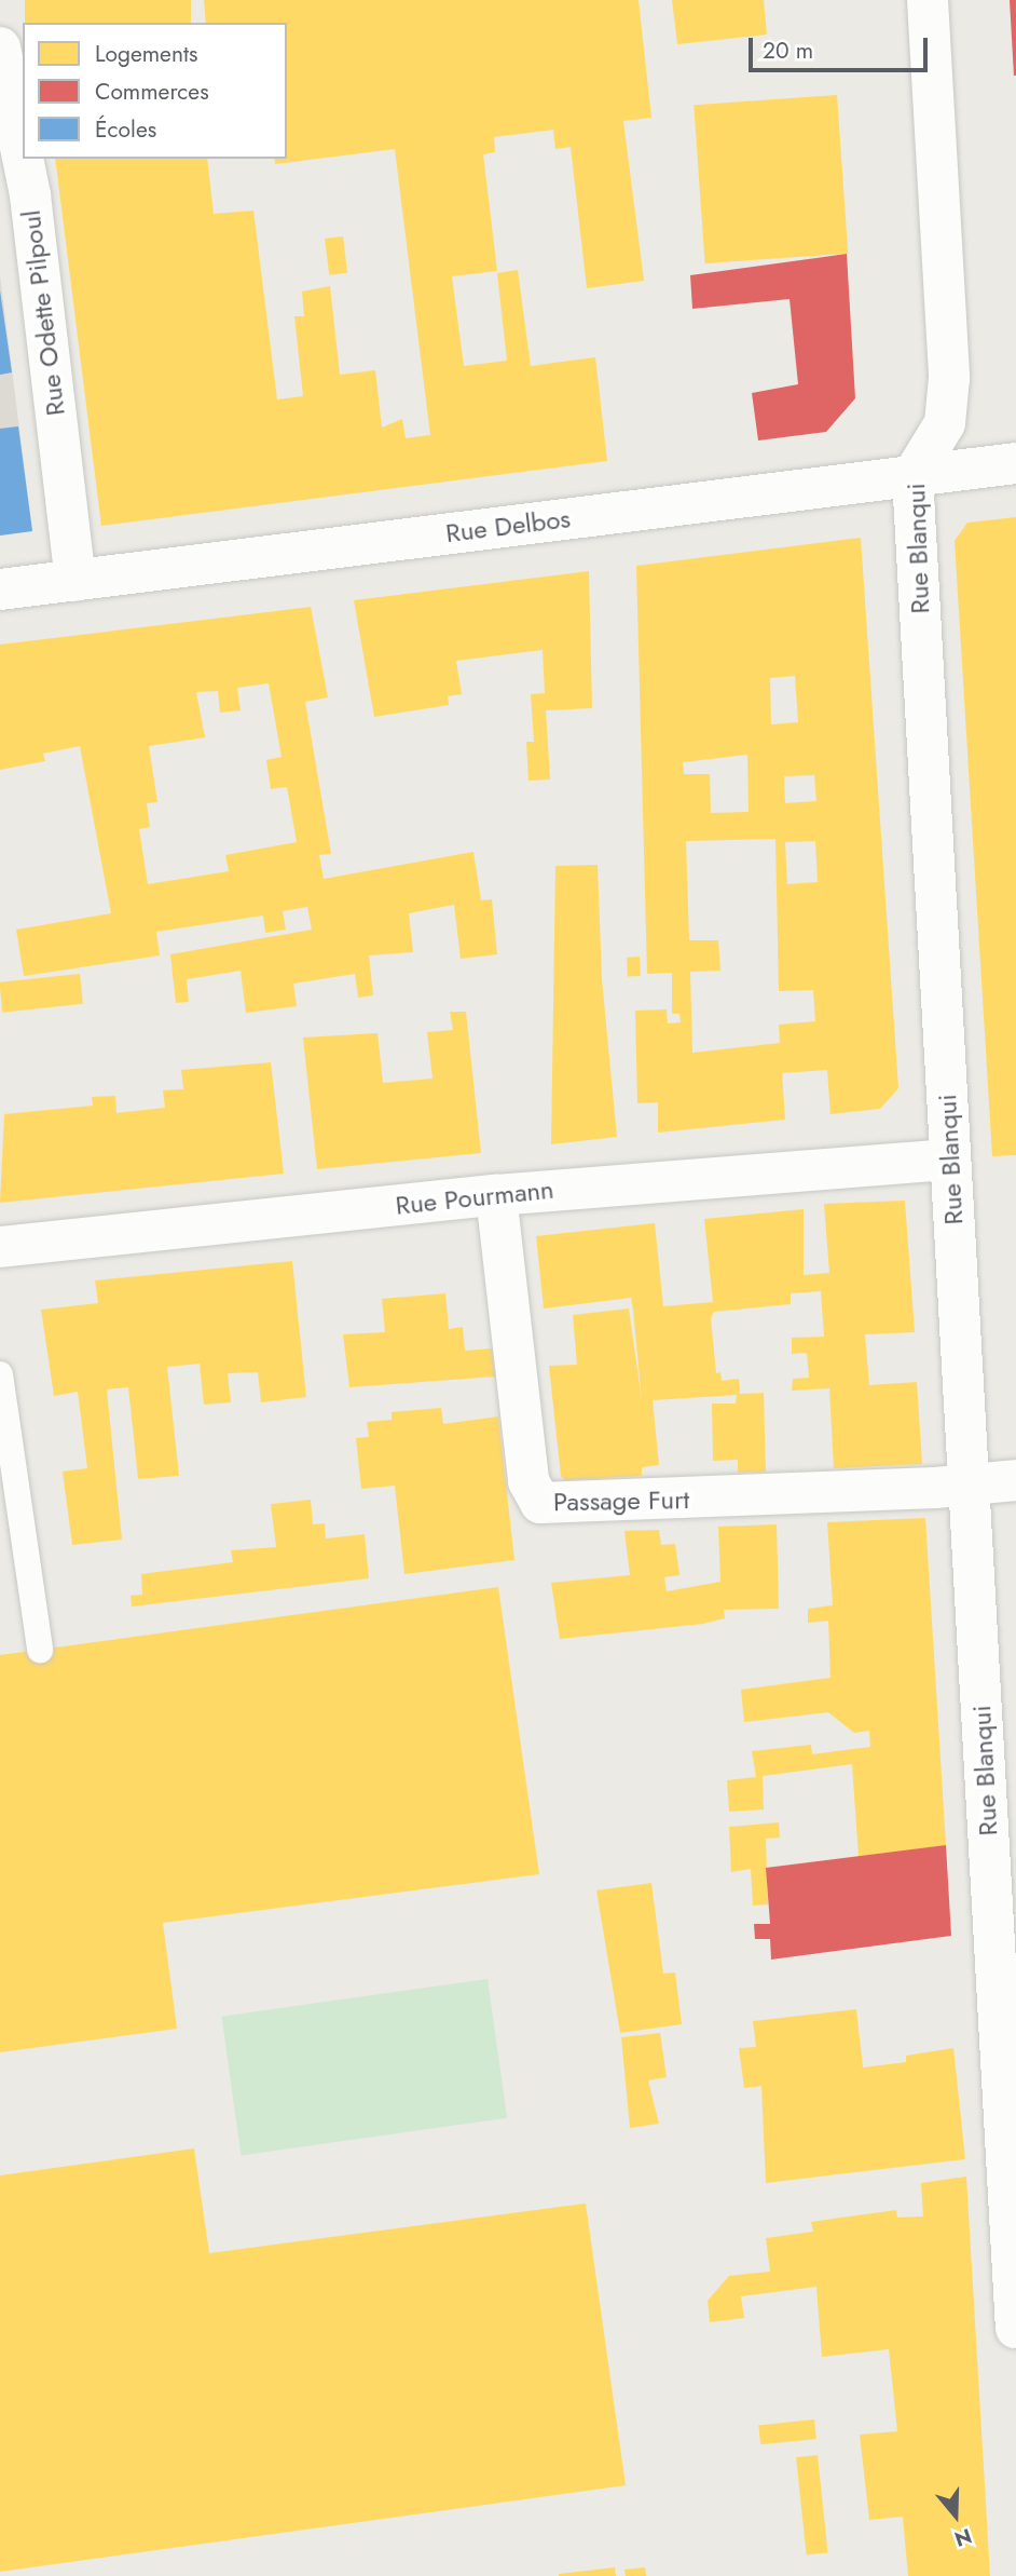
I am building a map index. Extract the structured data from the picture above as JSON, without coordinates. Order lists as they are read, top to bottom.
{
  "streets": {
    "street": [
      "Rue Odette Pilpoul",
      "Rue Delbos",
      "Rue Blanqui",
      "Rue Pourmann",
      "Passage Furt"
    ]
  },
  "crossings": [
    ["Rue Odette Pilpoul", "Rue Delbos"],
    ["Rue Delbos", "Rue Blanqui"],
    ["Rue Blanqui", "Rue Pourmann"],
    ["Rue Blanqui", "Passage Furt"],
    ["Rue Pourmann", "Passage Furt"]
  ],
  "legend": ["Logements", "Commerces", "Écoles"],
  "scale_bar": "20 m",
  "north": "bottom"
}
